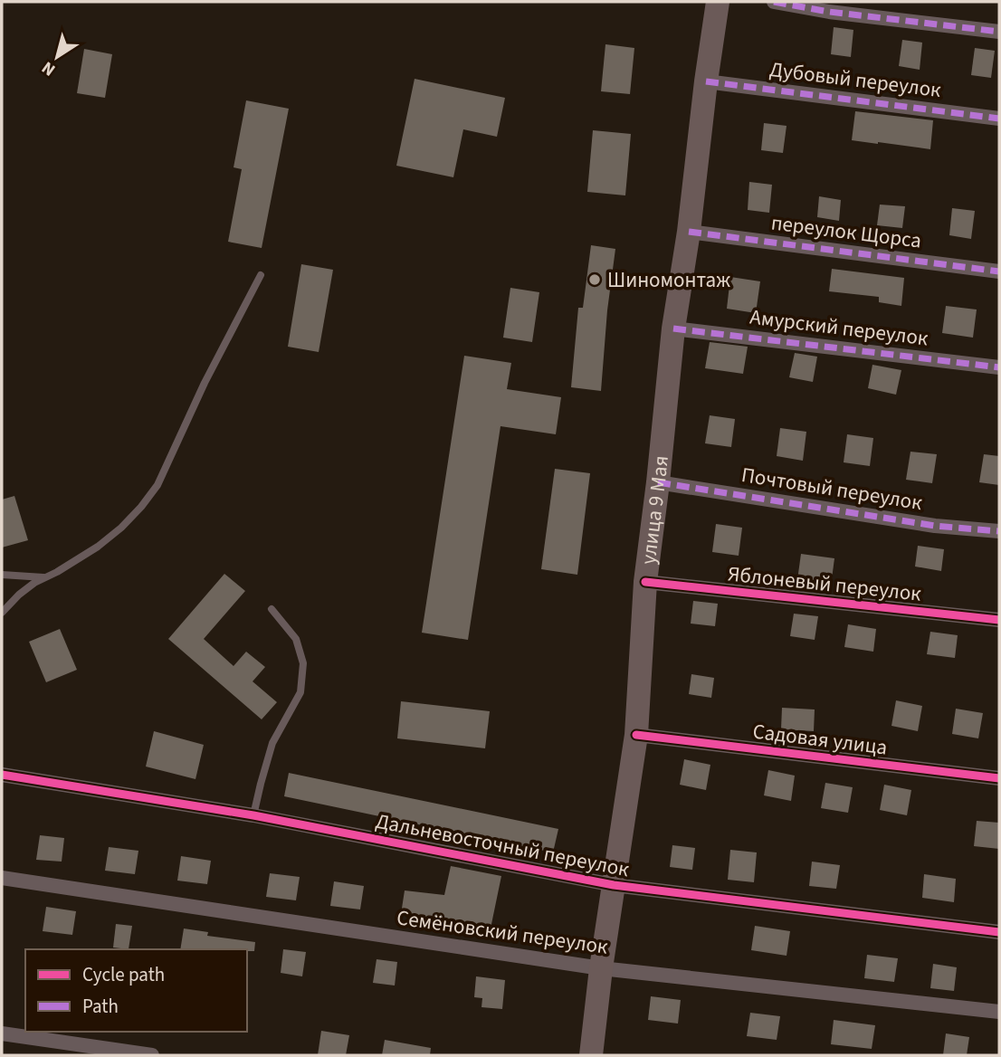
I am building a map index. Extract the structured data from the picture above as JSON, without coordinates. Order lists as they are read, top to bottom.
{
  "streets": {
    "main road": ["улица 9 Мая"],
    "street": [
      "Дубовый переулок",
      "переулок Щорса",
      "Амурский переулок",
      "Почтовый переулок",
      "Яблоневый переулок",
      "Садовая улица",
      "Дальневосточный переулок",
      "Семёновский переулок"
    ]
  },
  "crossings": [
    ["Дубовый переулок", "улица 9 Мая"],
    ["переулок Щорса", "улица 9 Мая"],
    ["Амурский переулок", "улица 9 Мая"],
    ["Почтовый переулок", "улица 9 Мая"],
    ["улица 9 Мая", "Яблоневый переулок"],
    ["улица 9 Мая", "Садовая улица"],
    ["улица 9 Мая", "Дальневосточный переулок"],
    ["улица 9 Мая", "Семёновский переулок"]
  ],
  "places": ["Шиномонтаж"],
  "legend": ["Cycle path", "Path"],
  "north": "bottom left"
}
